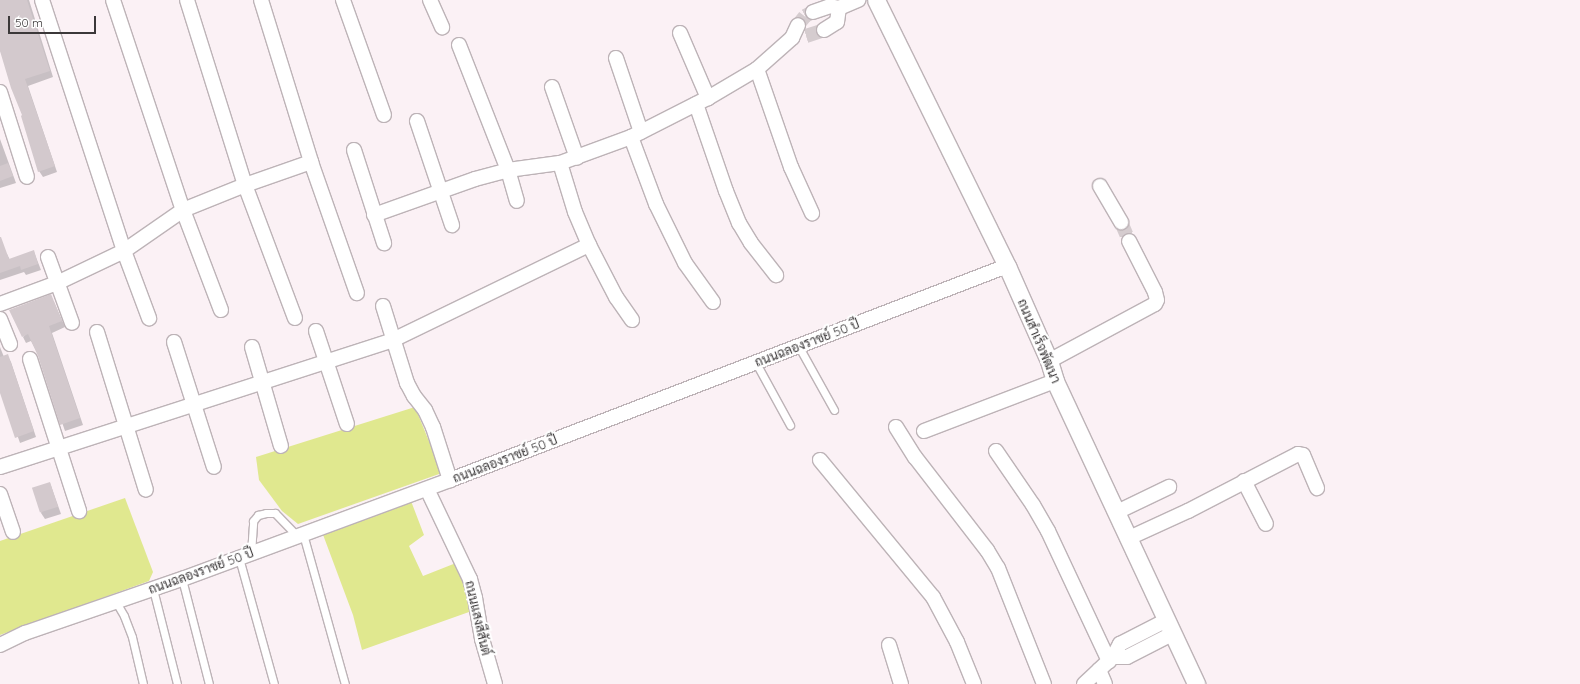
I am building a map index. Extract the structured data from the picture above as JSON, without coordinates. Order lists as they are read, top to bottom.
{
  "streets": {
    "street": ["ถนนสำเร็จพัฒนา", "ถนนฉลองราชย์ 50 ปี", "ถนนแสงสีสันต์"]
  },
  "crossings": [
    ["ถนนสำเร็จพัฒนา", "ถนนฉลองราชย์ 50 ปี"],
    ["ถนนฉลองราชย์ 50 ปี", "ถนนแสงสีสันต์"]
  ],
  "scale_bar": "50 m"
}
